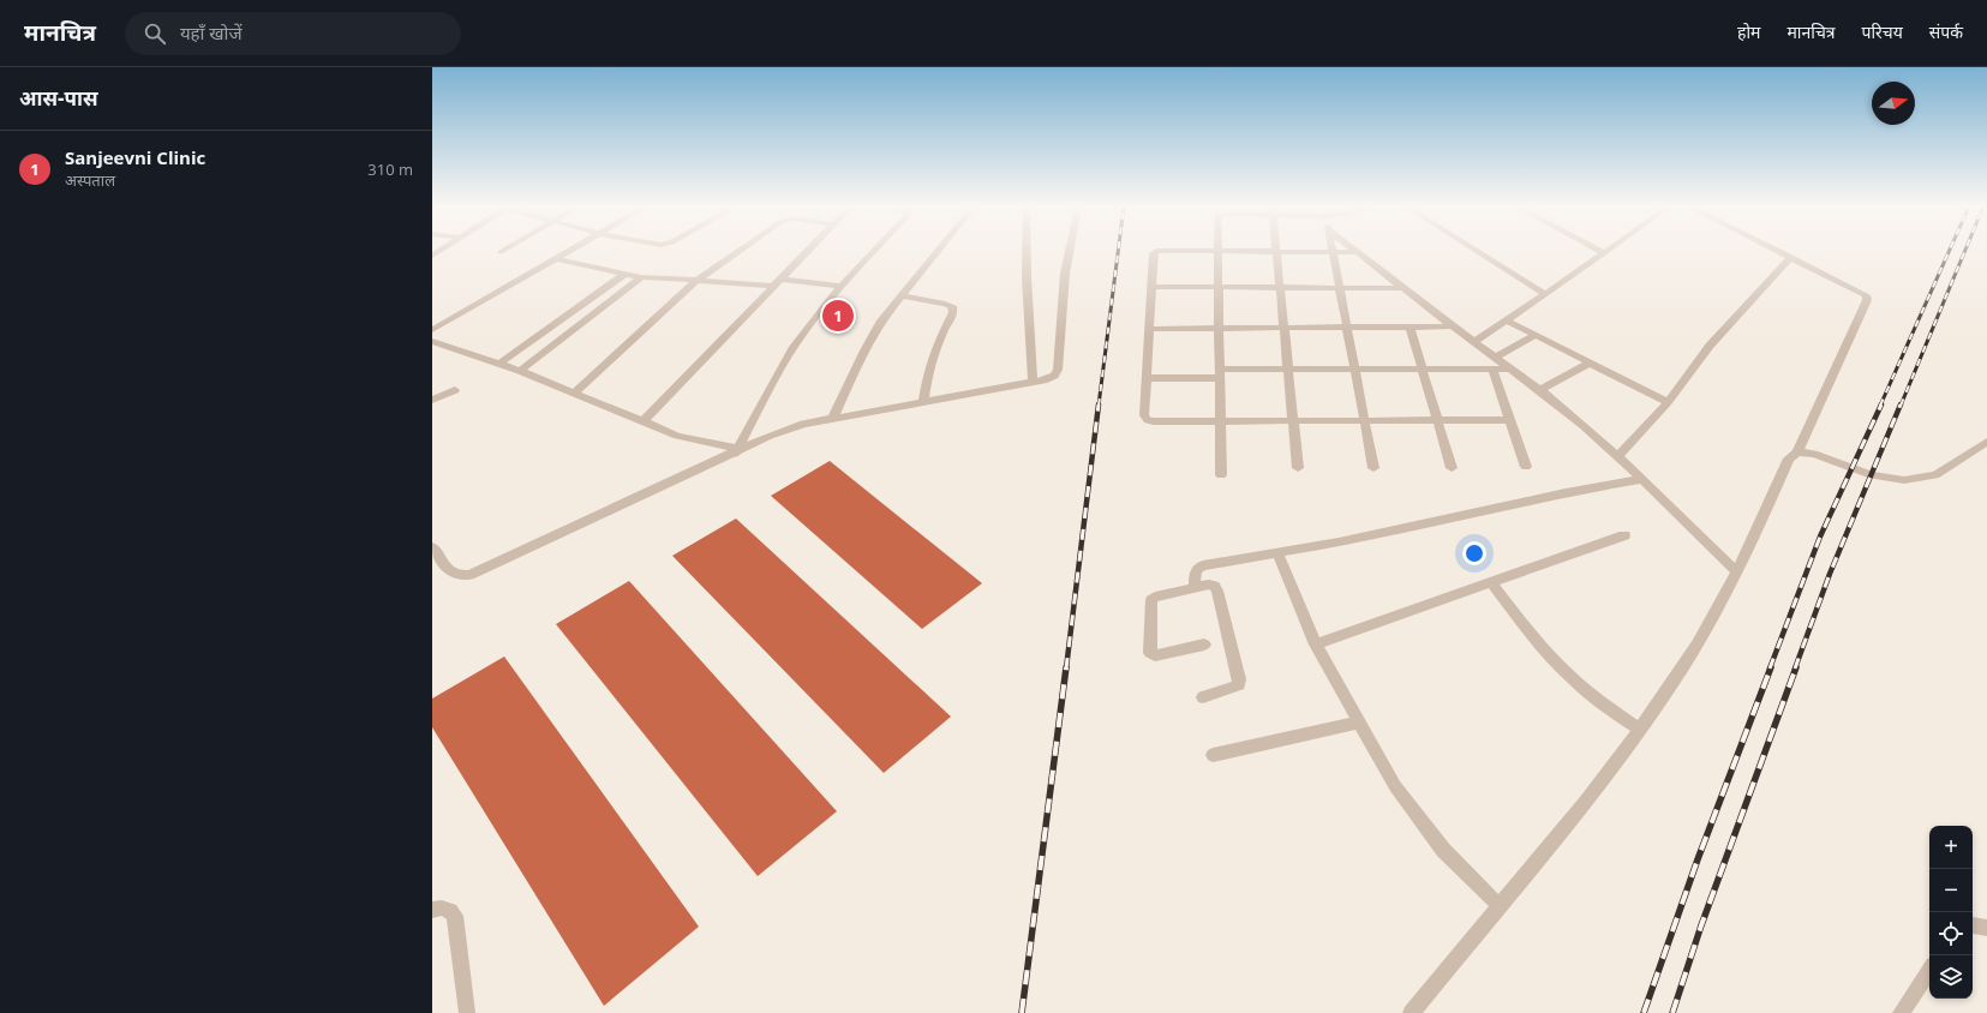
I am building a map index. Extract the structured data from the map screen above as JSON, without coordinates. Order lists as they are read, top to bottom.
{
  "north": "right",
  "page": {
    "header": "मानचित्र",
    "search": "यहाँ खोजें",
    "nav": [
      "होम",
      "मानचित्र",
      "परिचय",
      "संपर्क"
    ],
    "heading": "आस-पास",
    "list": [
      {
        "mark": "1",
        "name": "Sanjeevni Clinic",
        "note": "अस्पताल",
        "value": "310 m"
      }
    ],
    "pins": "1",
    "map_buttons": ["+", "−"]
  }
}
